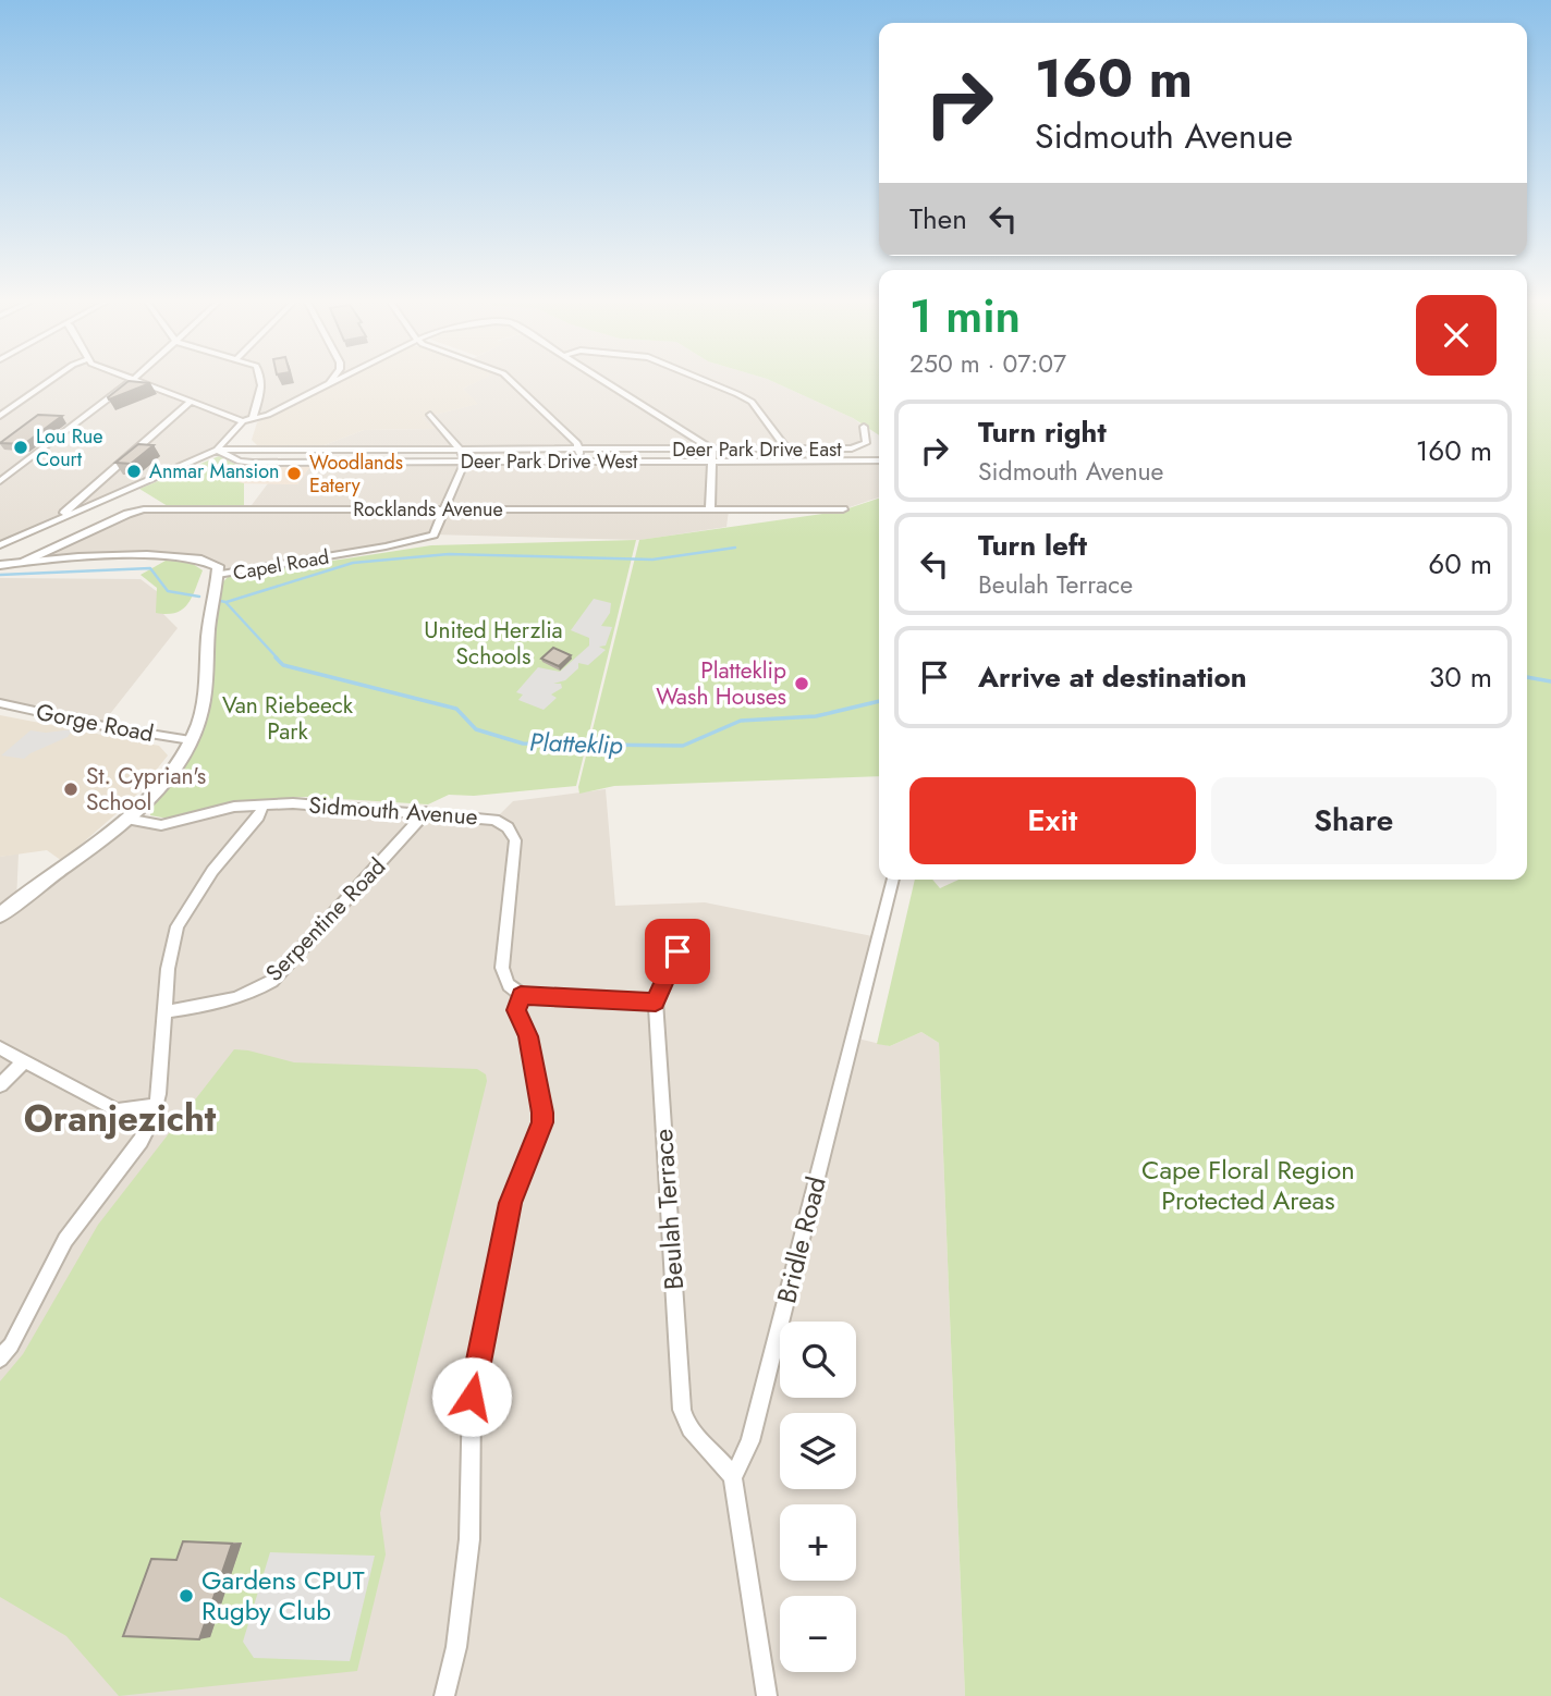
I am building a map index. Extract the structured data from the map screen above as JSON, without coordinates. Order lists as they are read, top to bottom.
{
  "streets": {
    "street": [
      "Deer Park Drive East",
      "Deer Park Drive West",
      "Rocklands Avenue",
      "Capel Road",
      "Gorge Road",
      "Sidmouth Avenue",
      "Serpentine Road",
      "Beulah Terrace",
      "Bridle Road"
    ]
  },
  "crossings": [
    ["Deer Park Drive East", "Deer Park Drive West"],
    ["Rocklands Avenue", "Capel Road"],
    ["Sidmouth Avenue", "Serpentine Road"],
    ["Beulah Terrace", "Bridle Road"]
  ],
  "districts": ["Oranjezicht"],
  "water": ["Platteklip"],
  "parks": ["United Herzlia Schools", "Van Riebeeck Park", "Cape Floral Region Protected Areas"],
  "places": [
    "Lou Rue Court",
    "Anmar Mansion",
    "Woodlands Eatery",
    "Platteklip Wash Houses",
    "St. Cyprian's School",
    "Gardens CPUT Rugby Club"
  ],
  "page": {
    "turn": ["160 m", "Sidmouth Avenue"],
    "then": "Then",
    "heading": ["1 min", "250 m · 07:07"],
    "list": [
      {
        "name": "Turn right",
        "note": "Sidmouth Avenue",
        "value": "160 m"
      },
      {
        "name": "Turn left",
        "note": "Beulah Terrace",
        "value": "60 m"
      },
      {
        "name": "Arrive at destination",
        "value": "30 m"
      }
    ],
    "buttons": ["Exit", "Share"],
    "map_buttons": ["+", "−"]
  }
}
